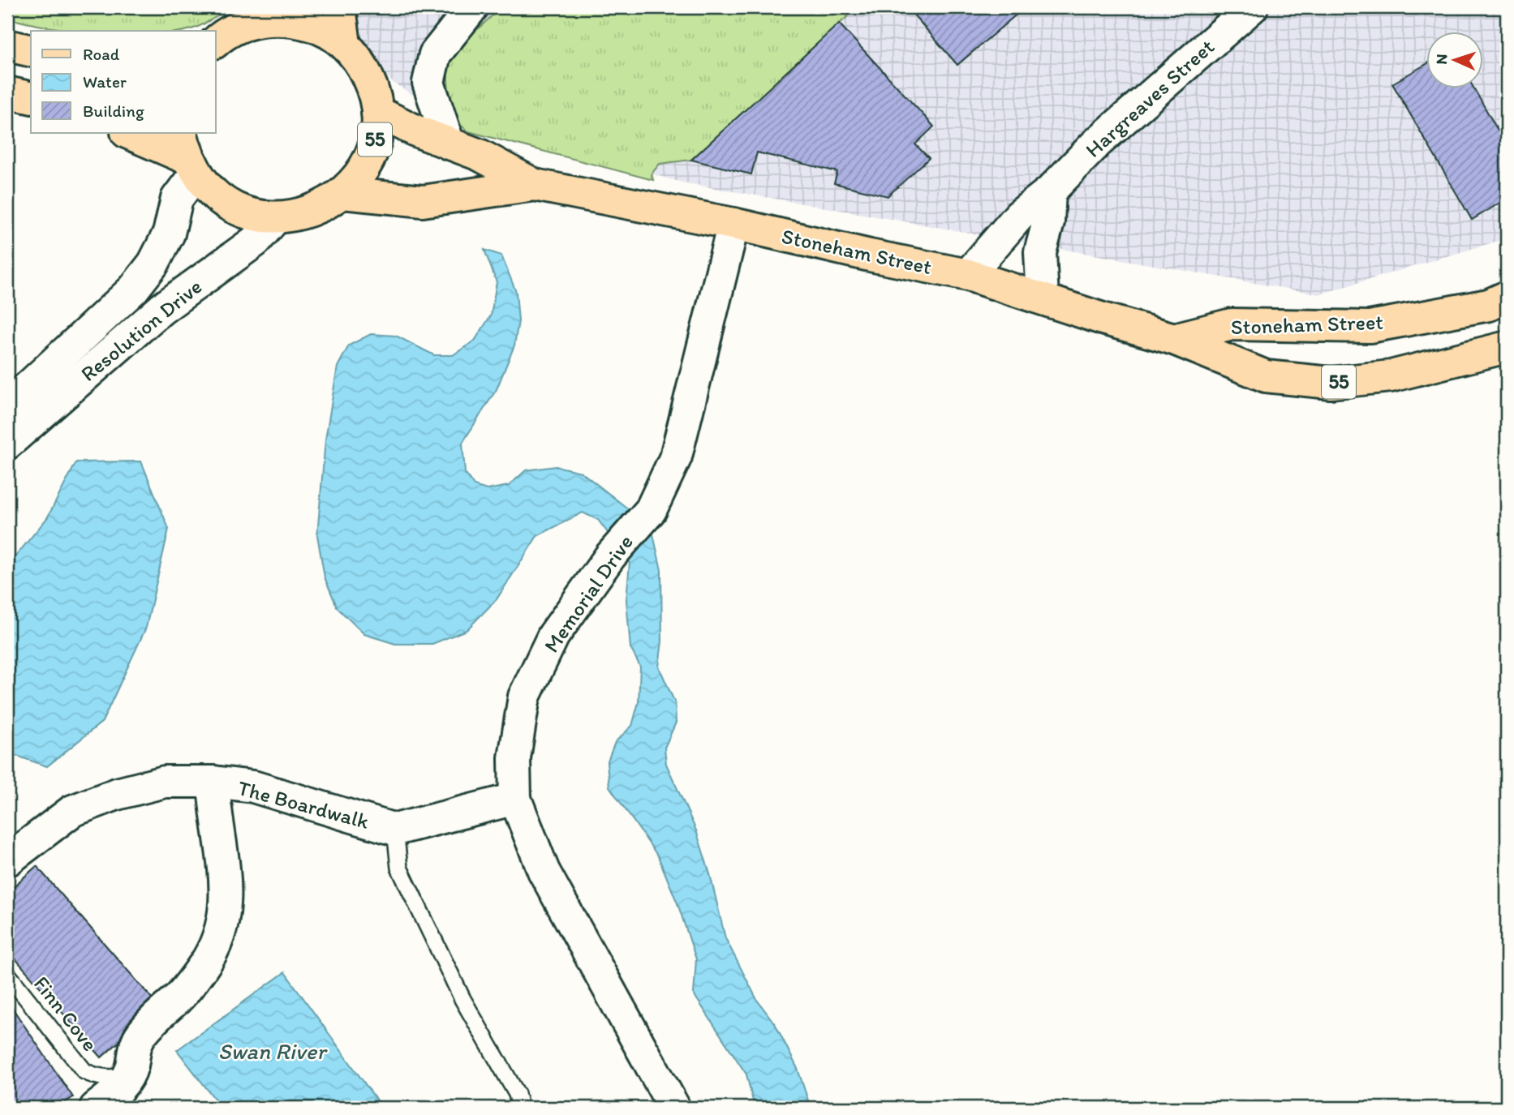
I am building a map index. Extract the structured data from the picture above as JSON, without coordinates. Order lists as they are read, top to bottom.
{
  "streets": {
    "main road": ["55", "Stoneham Street"],
    "street": [
      "Hargreaves Street",
      "Resolution Drive",
      "Memorial Drive",
      "The Boardwalk"
    ],
    "lane": ["Finn Cove"]
  },
  "crossings": [
    ["Hargreaves Street", "Stoneham Street"],
    ["55", "Stoneham Street"],
    ["55", "Resolution Drive"],
    ["Stoneham Street", "Memorial Drive"],
    ["Memorial Drive", "The Boardwalk"]
  ],
  "water": ["Swan River"],
  "legend": ["Road", "Water", "Building"],
  "north": "left"
}
